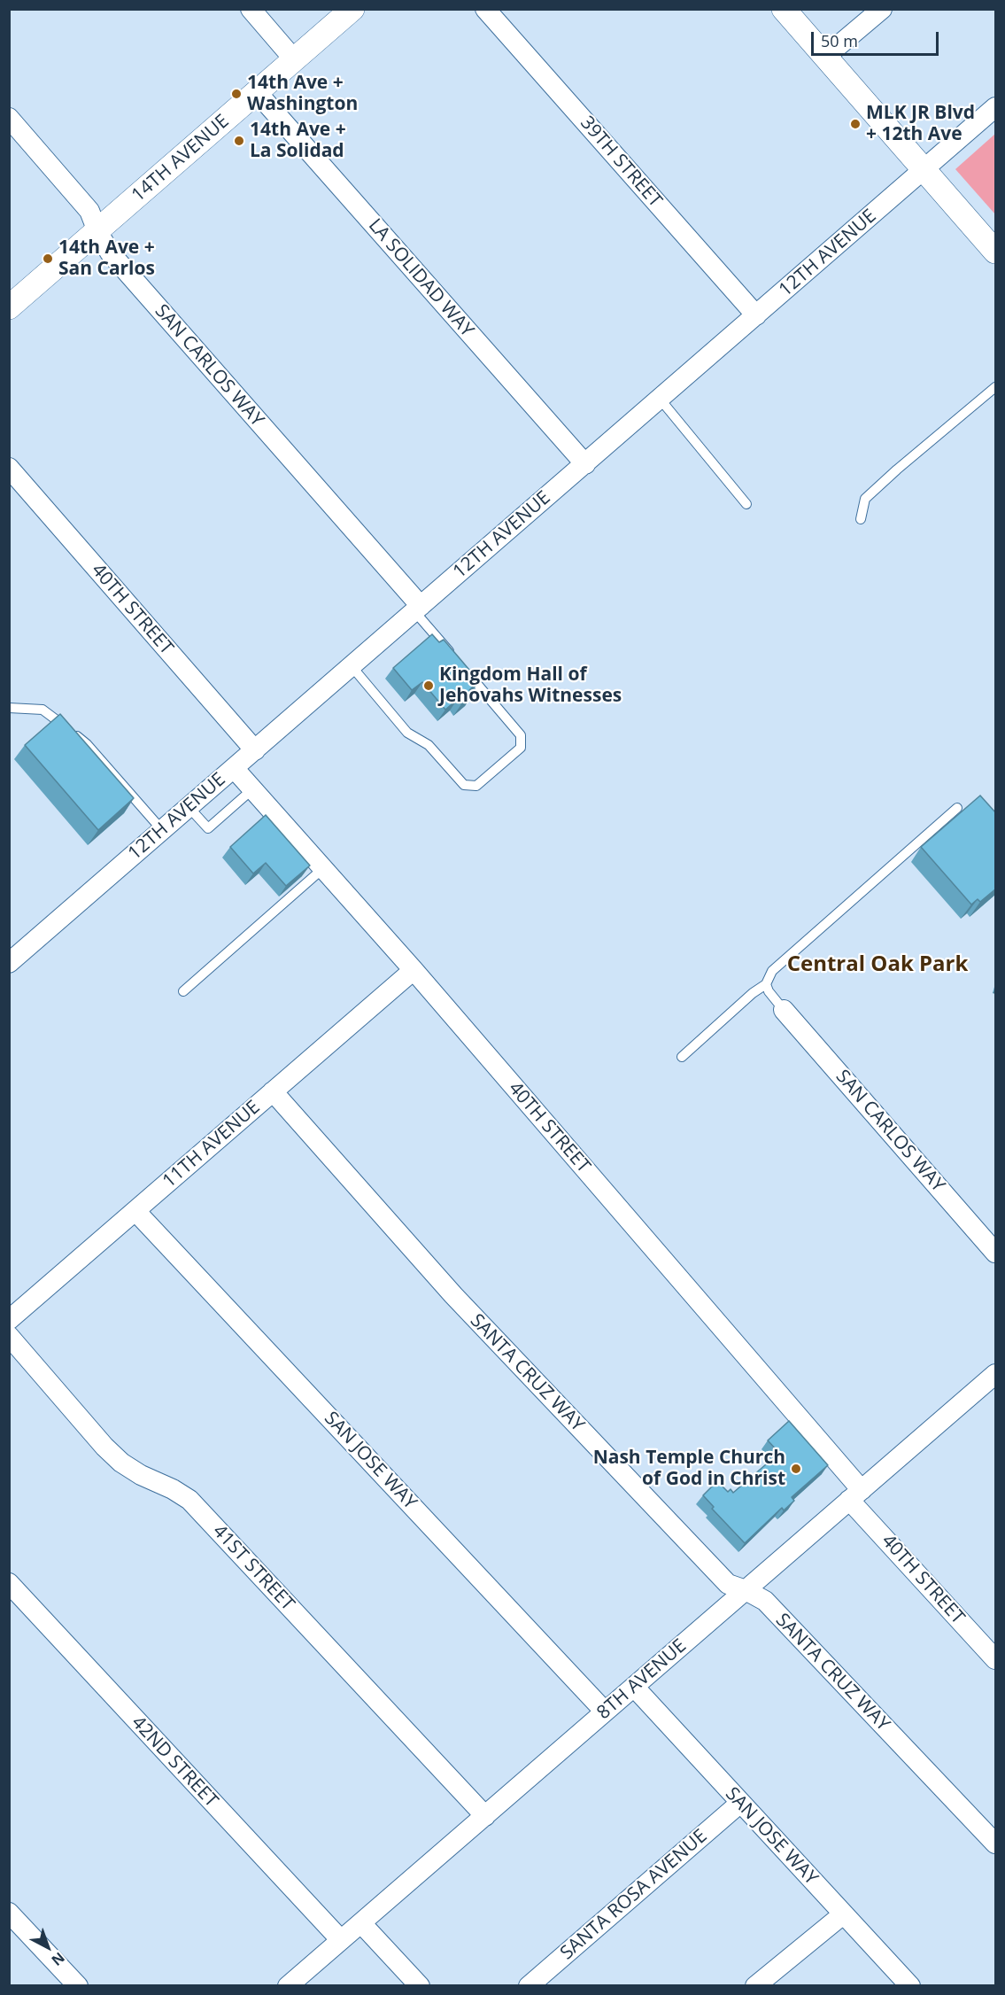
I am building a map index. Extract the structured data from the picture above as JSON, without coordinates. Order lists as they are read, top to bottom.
{
  "streets": {
    "street": [
      "14TH AVENUE",
      "39TH STREET",
      "12TH AVENUE",
      "LA SOLIDAD WAY",
      "SAN CARLOS WAY",
      "40TH STREET",
      "11TH AVENUE",
      "SANTA CRUZ WAY",
      "SAN JOSE WAY",
      "41ST STREET",
      "8TH AVENUE",
      "42ND STREET",
      "SANTA ROSA AVENUE"
    ]
  },
  "crossings": [
    ["14TH AVENUE", "LA SOLIDAD WAY"],
    ["14TH AVENUE", "SAN CARLOS WAY"],
    ["39TH STREET", "12TH AVENUE"],
    ["12TH AVENUE", "LA SOLIDAD WAY"],
    ["12TH AVENUE", "SAN CARLOS WAY"],
    ["12TH AVENUE", "40TH STREET"],
    ["40TH STREET", "11TH AVENUE"],
    ["40TH STREET", "8TH AVENUE"],
    ["11TH AVENUE", "SANTA CRUZ WAY"],
    ["11TH AVENUE", "SAN JOSE WAY"],
    ["SANTA CRUZ WAY", "8TH AVENUE"],
    ["SAN JOSE WAY", "8TH AVENUE"],
    ["SAN JOSE WAY", "SANTA ROSA AVENUE"],
    ["41ST STREET", "8TH AVENUE"],
    ["8TH AVENUE", "42ND STREET"]
  ],
  "districts": ["Central Oak Park"],
  "places": [
    "14th Ave + Washington",
    "MLK JR Blvd + 12th Ave",
    "14th Ave + La Solidad",
    "14th Ave + San Carlos",
    "Kingdom Hall of Jehovahs Witnesses",
    "Nash Temple Church of God in Christ"
  ],
  "scale_bar": "50 m",
  "north": "bottom right"
}
